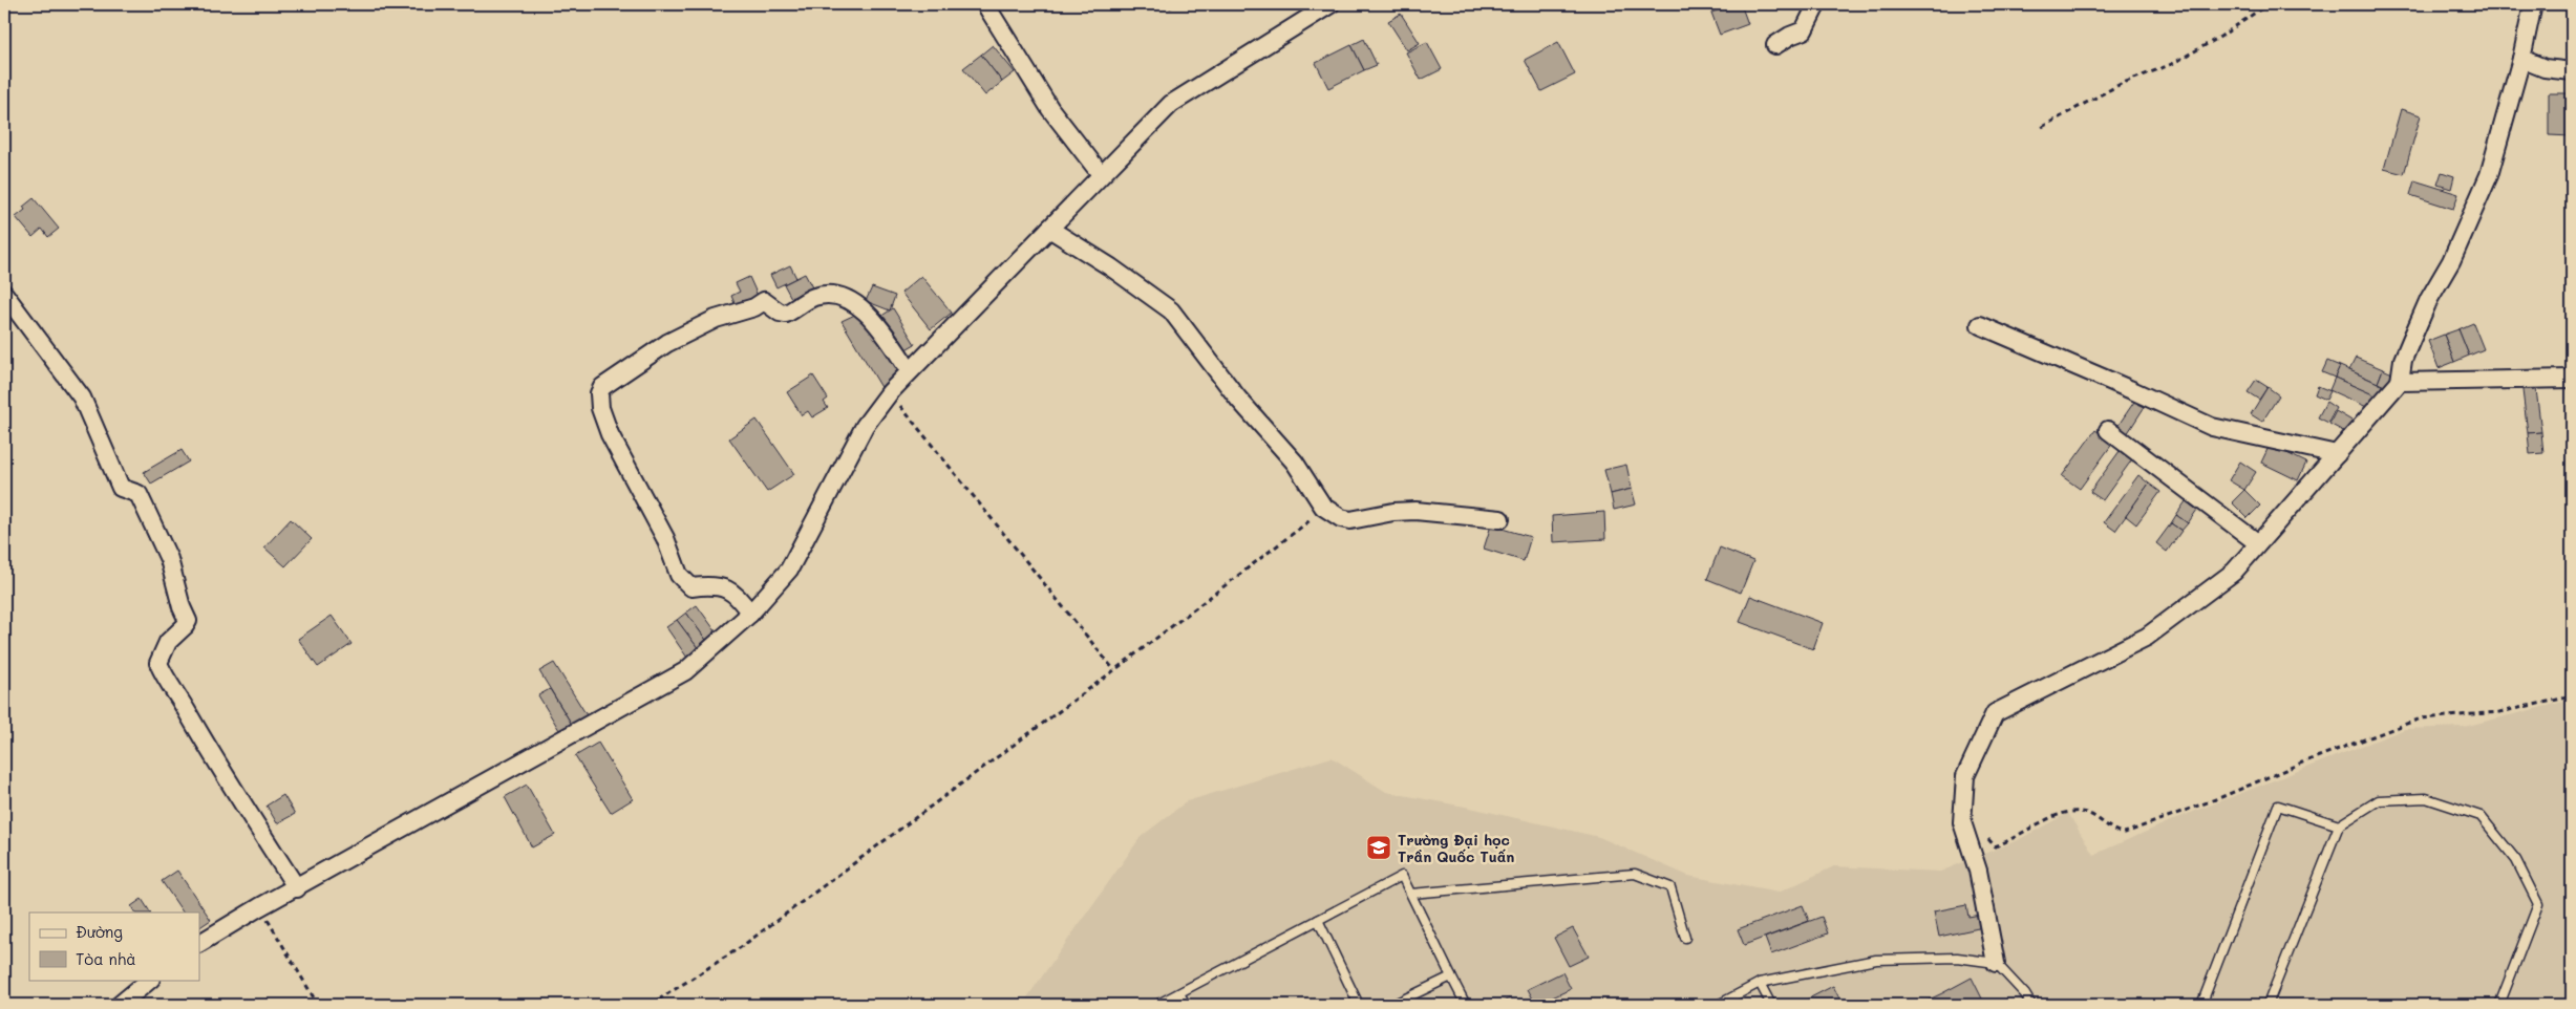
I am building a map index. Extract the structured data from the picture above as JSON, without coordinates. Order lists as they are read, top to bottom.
{
  "places": {
    "school or university": ["Trường Đại học Trần Quốc Tuấn"]
  },
  "legend": ["Đường", "Tòa nhà"]
}
